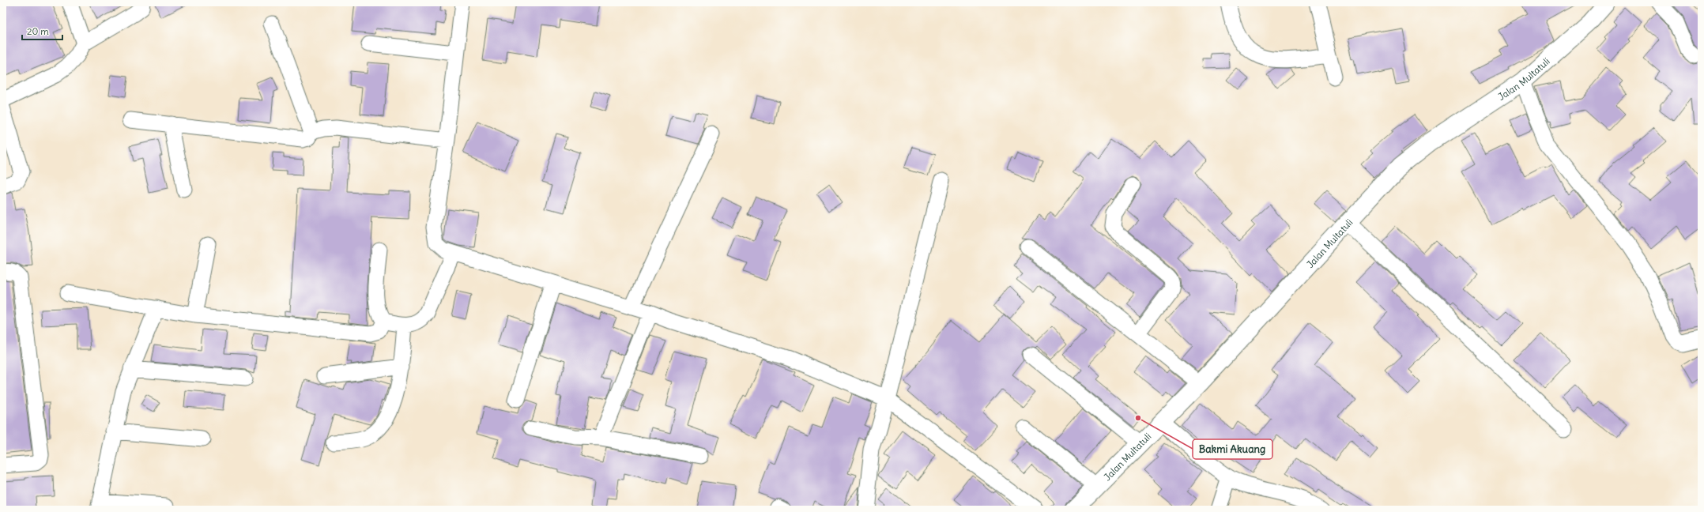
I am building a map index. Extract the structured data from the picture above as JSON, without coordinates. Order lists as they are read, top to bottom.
{
  "streets": {
    "main road": ["Jalan Multatuli"]
  },
  "places": ["Bakmi Akuang"],
  "scale_bar": "20 m"
}
